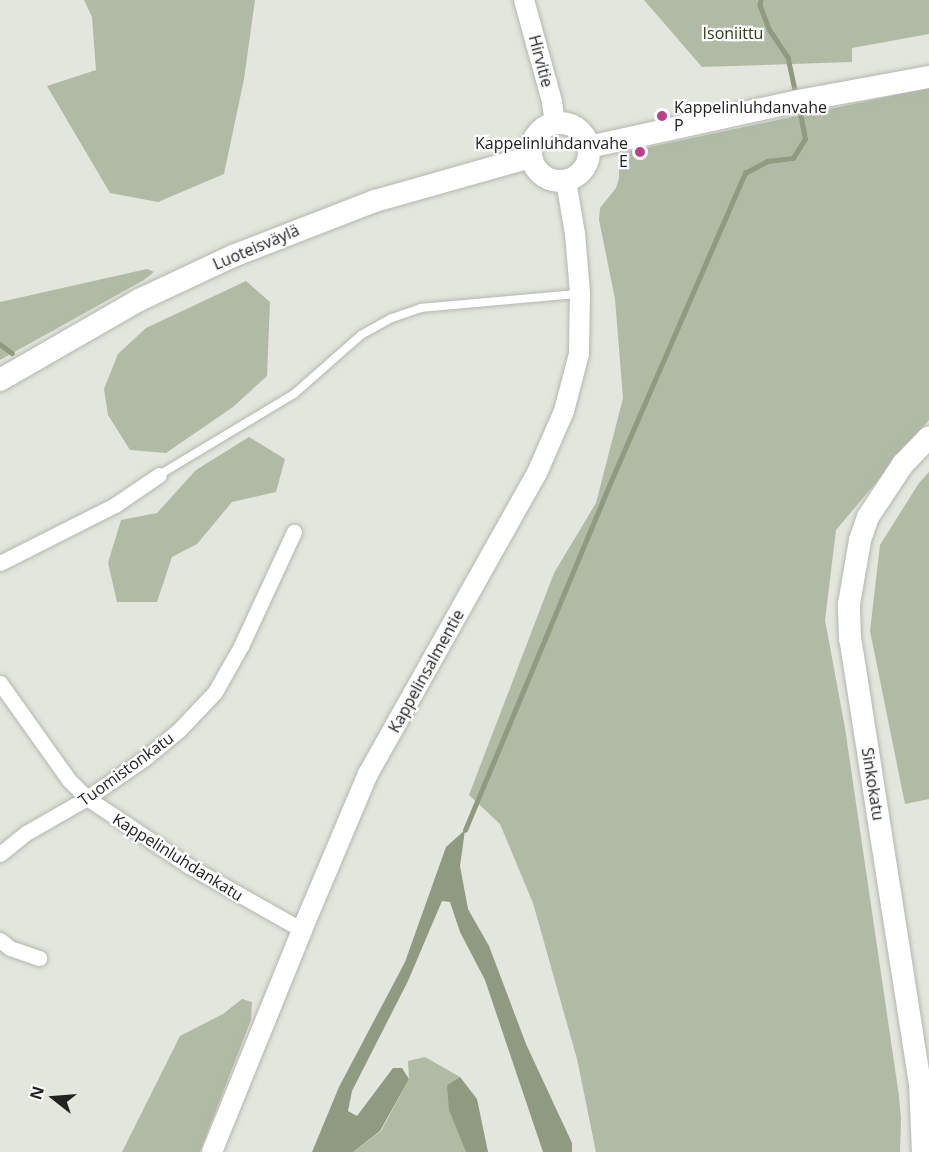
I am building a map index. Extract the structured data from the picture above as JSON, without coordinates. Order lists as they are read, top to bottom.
{
  "streets": {
    "main road": ["Luoteisväylä", "Sinkokatu"],
    "street": [
      "Hirvitie",
      "Kappelinsalmentie",
      "Tuomistonkatu",
      "Kappelinluhdankatu"
    ]
  },
  "crossings": [
    ["Hirvitie", "Luoteisväylä"],
    ["Hirvitie", "Kappelinsalmentie"],
    ["Luoteisväylä", "Kappelinsalmentie"],
    ["Kappelinsalmentie", "Kappelinluhdankatu"],
    ["Tuomistonkatu", "Kappelinluhdankatu"]
  ],
  "parks": ["Isoniittu"],
  "places": ["Kappelinluhdanvahe P", "Kappelinluhdanvahe E"],
  "north": "left"
}
